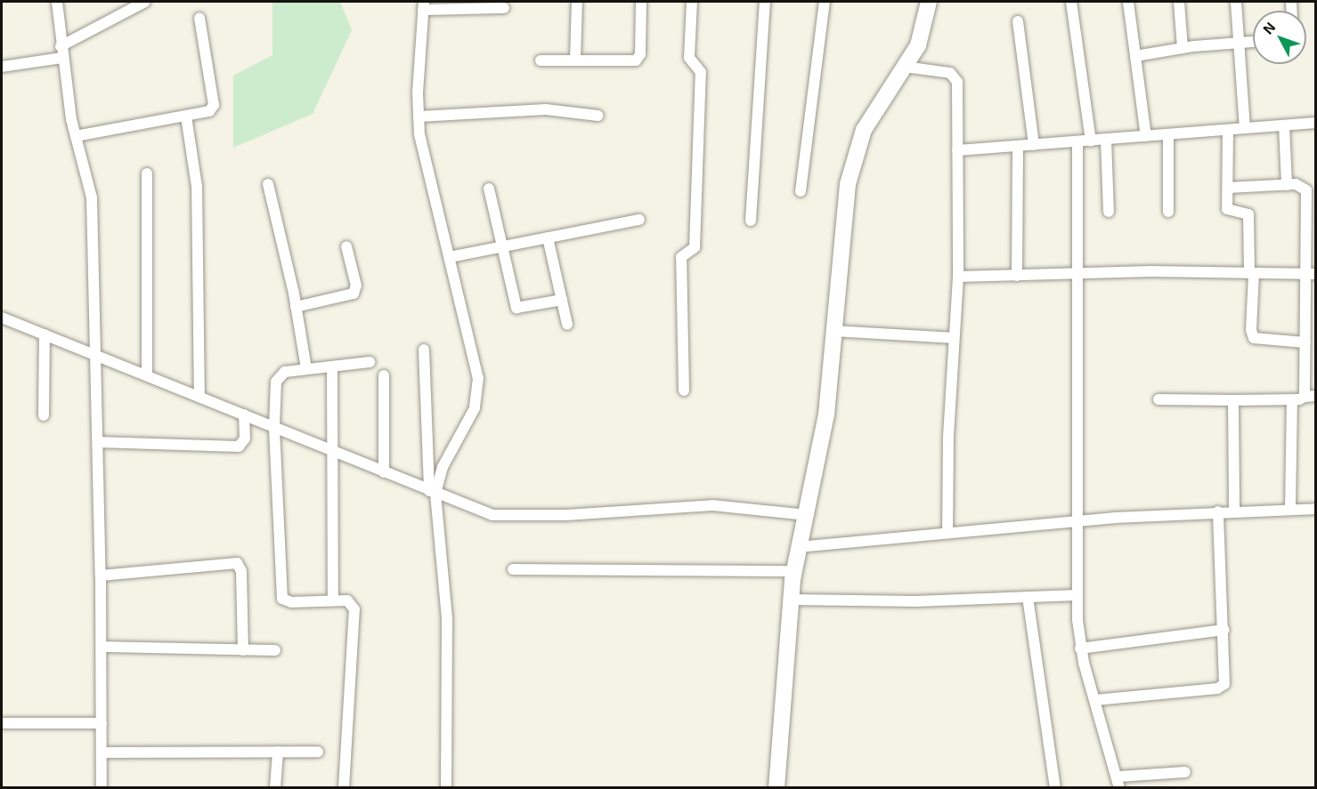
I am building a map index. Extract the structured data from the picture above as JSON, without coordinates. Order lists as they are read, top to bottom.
{
  "north": "top left"
}
